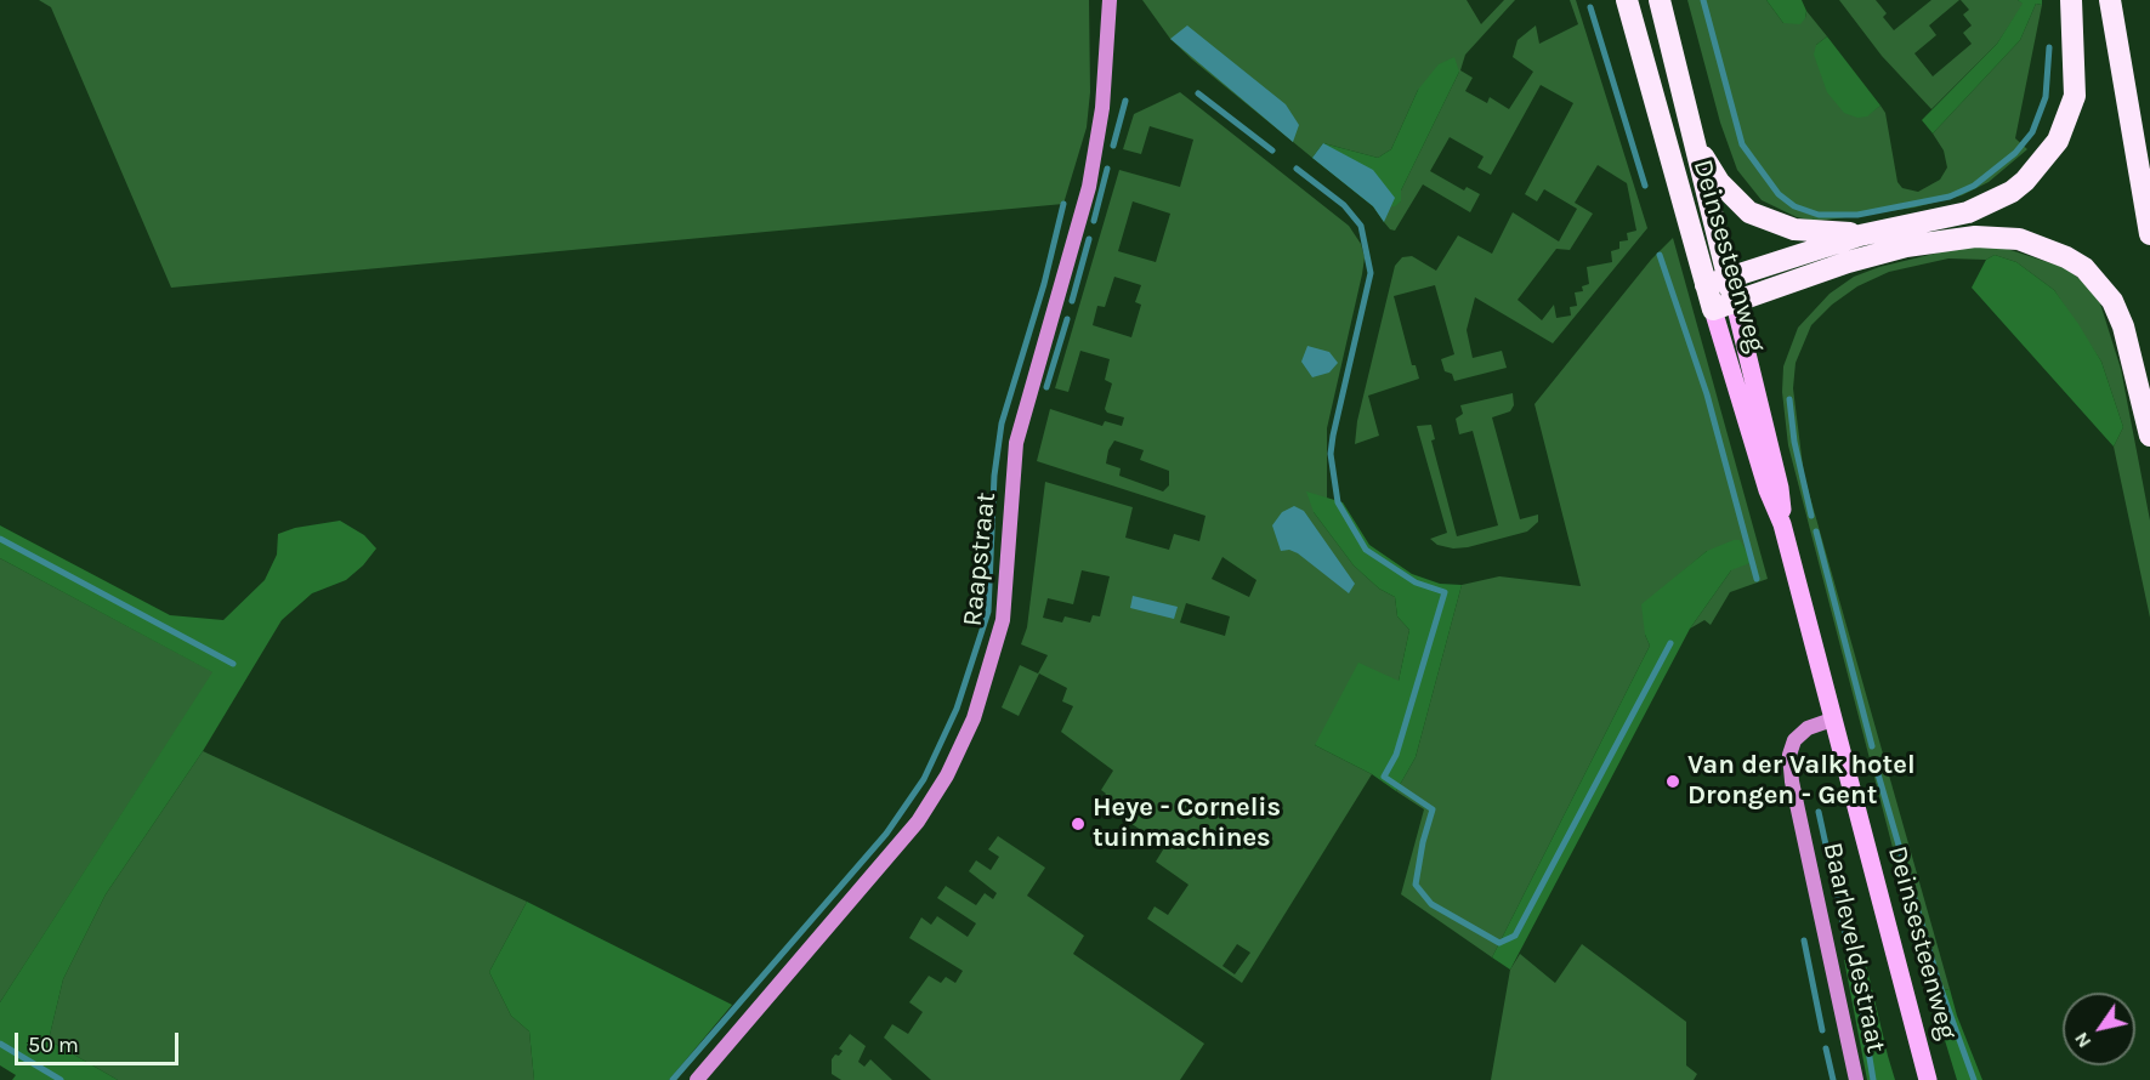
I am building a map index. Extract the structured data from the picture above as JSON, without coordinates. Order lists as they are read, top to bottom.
{
  "streets": {
    "highway": ["Deinsesteenweg"],
    "street": ["Raapstraat", "Baarleveldestraat"]
  },
  "crossings": [
    ["Deinsesteenweg", "Baarleveldestraat"]
  ],
  "places": ["Van der Valk hotel Drongen - Gent", "Heye - Cornelis tuinmachines"],
  "scale_bar": "50 m",
  "north": "bottom left"
}
